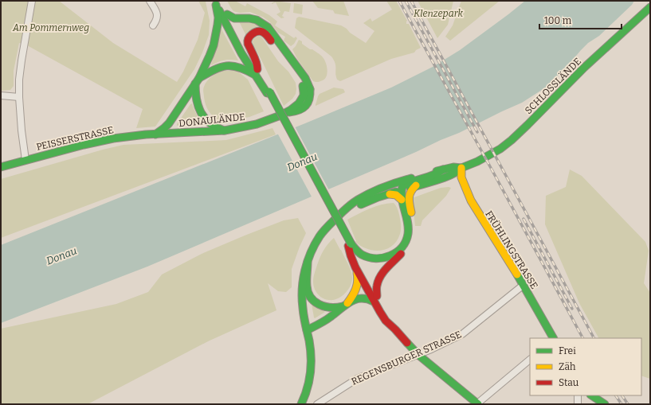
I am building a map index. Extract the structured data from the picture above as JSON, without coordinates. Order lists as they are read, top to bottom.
{
  "streets": {
    "main road": [
      "SCHLOSSLÄNDE",
      "DONAULÄNDE",
      "PEISSERSTRASSE",
      "FRÜHLINGSTRASSE"
    ],
    "street": ["REGENSBURGER STRASSE"]
  },
  "crossings": [
    ["SCHLOSSLÄNDE", "FRÜHLINGSTRASSE"],
    ["DONAULÄNDE", "PEISSERSTRASSE"],
    ["FRÜHLINGSTRASSE", "REGENSBURGER STRASSE"]
  ],
  "water": ["Donau"],
  "parks": ["Klenzepark", "Am Pommernweg"],
  "legend": ["Frei", "Zäh", "Stau"],
  "scale_bar": "100 m"
}
